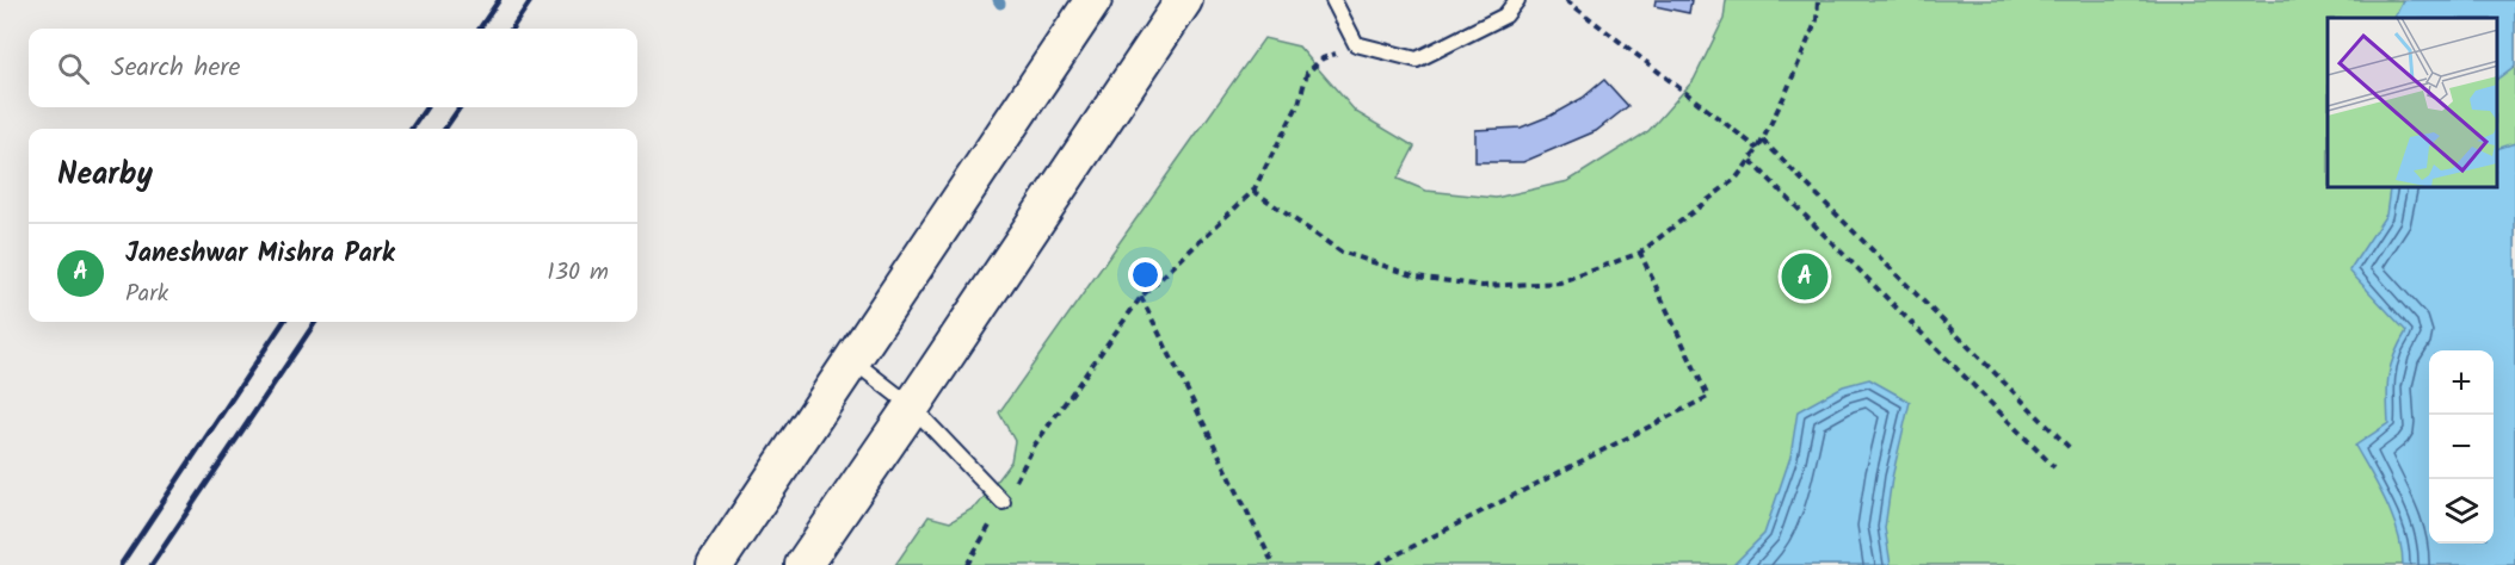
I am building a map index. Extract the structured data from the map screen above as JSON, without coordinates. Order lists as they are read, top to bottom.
{
  "page": {
    "search": "Search here",
    "heading": "Nearby",
    "list": [
      {
        "mark": "A",
        "name": "Janeshwar Mishra Park",
        "note": "Park",
        "value": "130 m"
      }
    ],
    "pins": "A",
    "map_buttons": ["+", "−"]
  }
}
